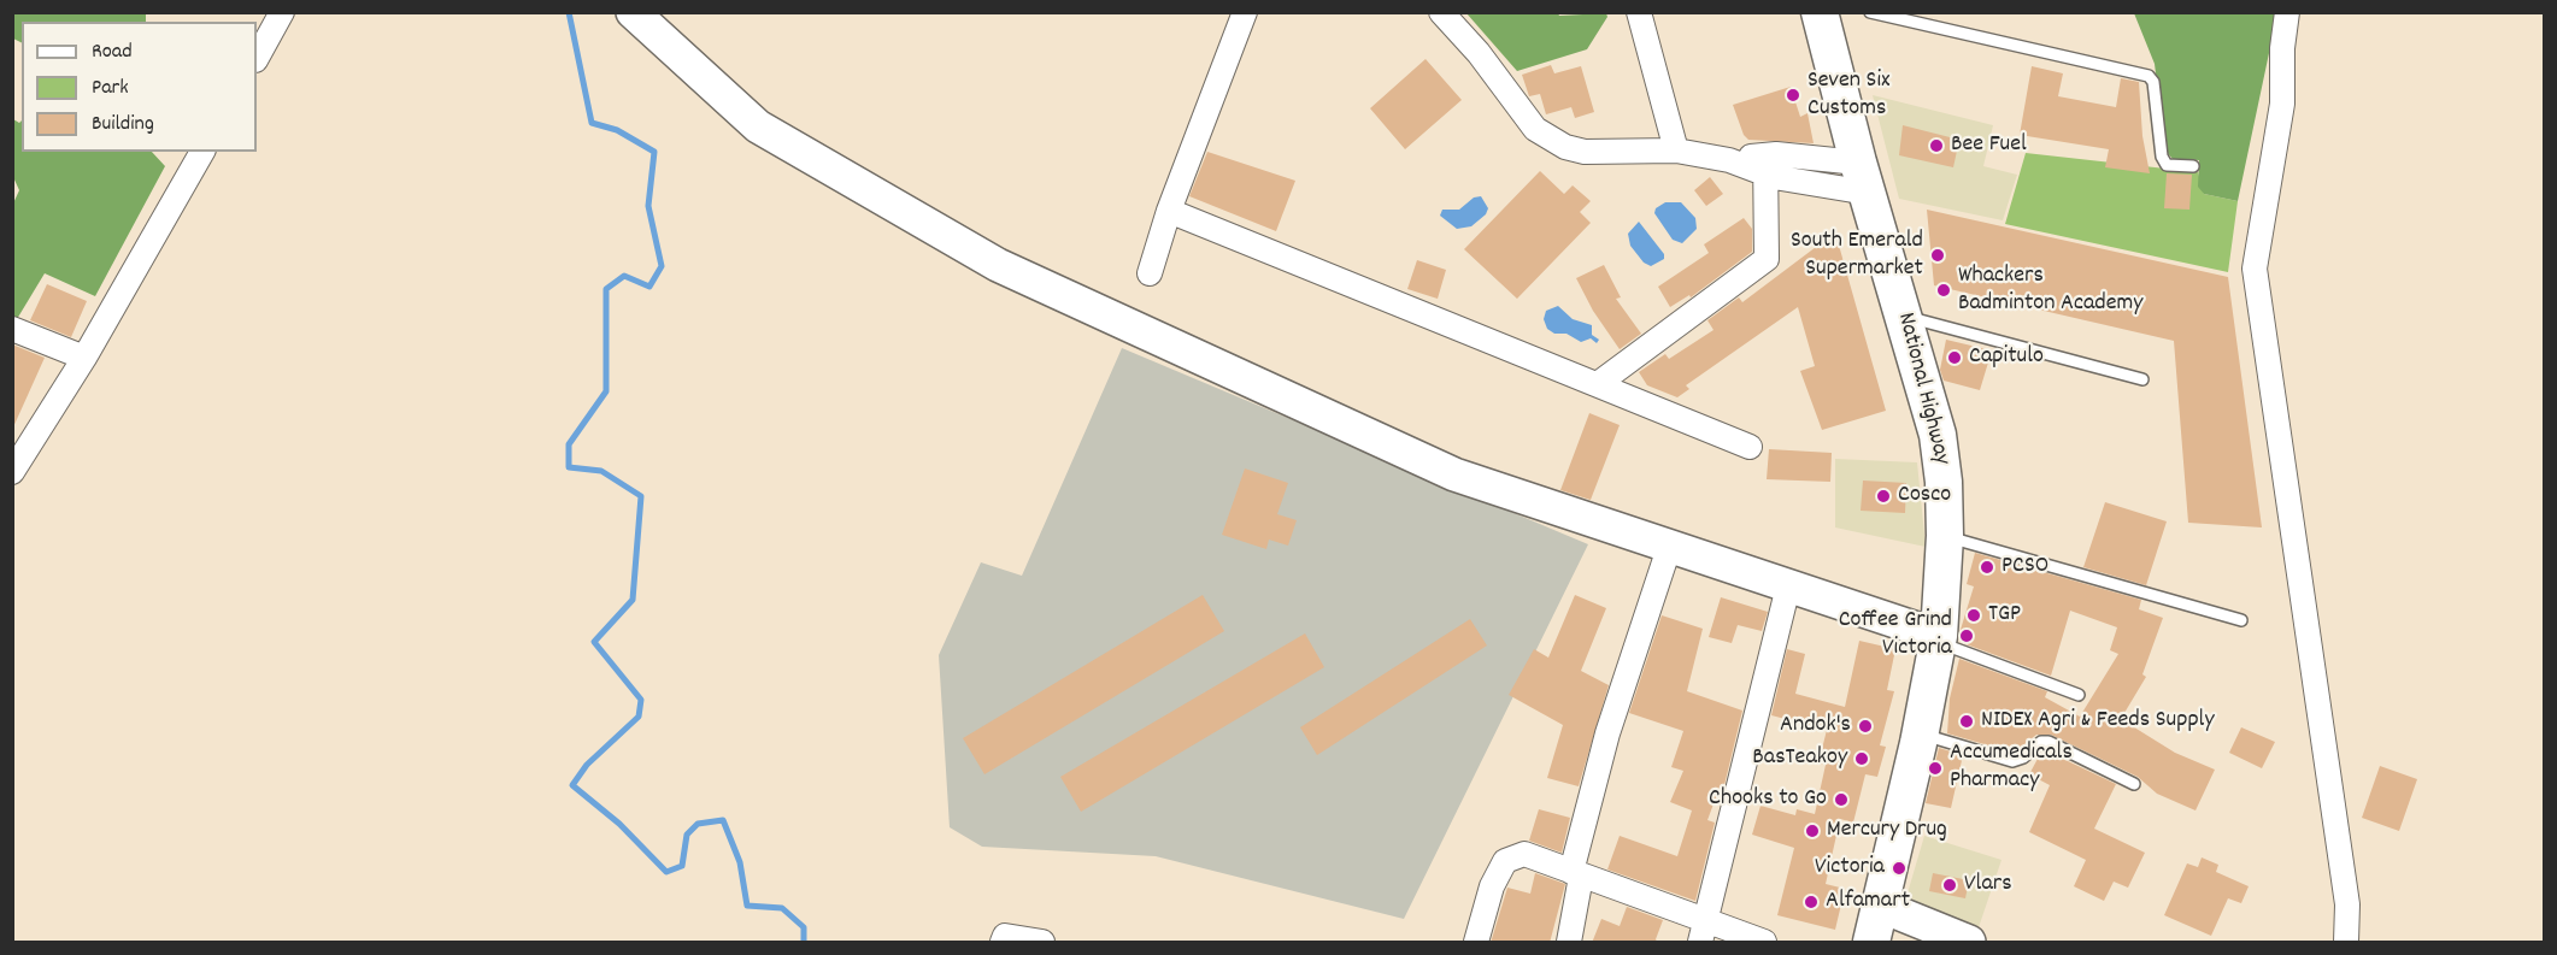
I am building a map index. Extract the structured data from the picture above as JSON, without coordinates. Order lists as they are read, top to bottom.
{
  "streets": {
    "main road": ["National Highway"]
  },
  "places": [
    "Seven Six Customs",
    "Bee Fuel",
    "South Emerald Supermarket",
    "Whackers Badminton Academy",
    "Capitulo",
    "Cosco",
    "PCSO",
    "TGP",
    "Coffee Grind Victoria",
    "NIDEX Agri & Feeds Supply",
    "Andok's",
    "BasTeakoy",
    "Accumedicals Pharmacy",
    "Chooks to Go",
    "Mercury Drug",
    "Victoria",
    "Vlars",
    "Alfamart"
  ],
  "legend": ["Road", "Park", "Building"]
}
